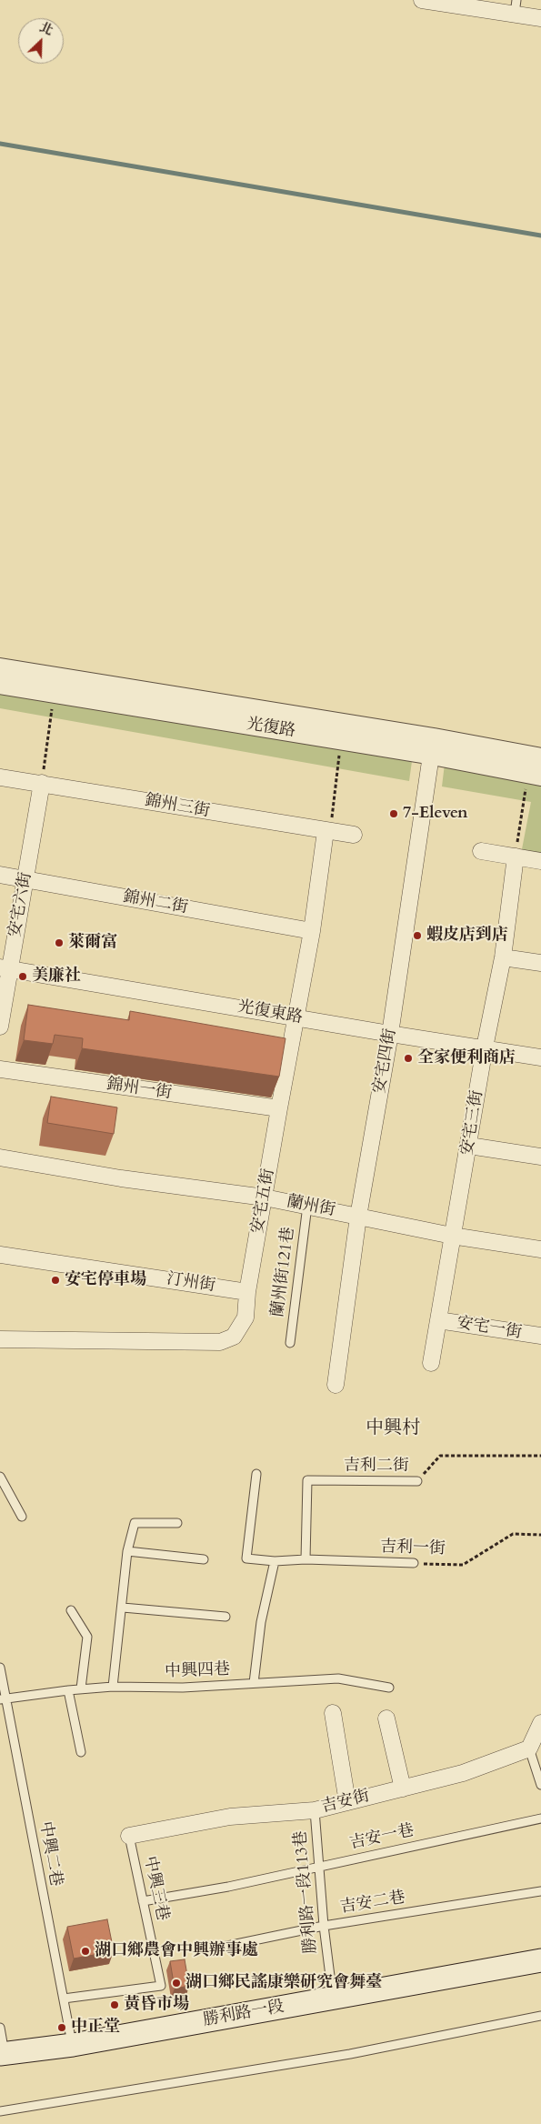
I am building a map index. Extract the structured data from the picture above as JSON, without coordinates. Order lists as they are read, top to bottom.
{
  "streets": {
    "main road": ["勝利路一段"],
    "street": [
      "光復路",
      "錦州三街",
      "錦州二街",
      "安宅六街",
      "光復東路",
      "安宅四街",
      "錦州一街",
      "安宅三街",
      "安宅五街",
      "蘭州街",
      "汀州街",
      "安宅一街",
      "吉安街"
    ],
    "lane": [
      "蘭州街121巷",
      "吉利二街",
      "吉利一街",
      "中興四巷",
      "吉安一巷",
      "中興二巷",
      "中興三巷",
      "勝利路一段113巷",
      "吉安二巷"
    ]
  },
  "crossings": [
    ["光復路", "安宅四街"],
    ["錦州三街", "安宅六街"],
    ["錦州三街", "安宅五街"],
    ["錦州二街", "安宅六街"],
    ["錦州二街", "安宅五街"],
    ["安宅六街", "光復東路"],
    ["光復東路", "安宅四街"],
    ["光復東路", "安宅三街"],
    ["光復東路", "安宅五街"],
    ["安宅四街", "蘭州街"],
    ["錦州一街", "安宅五街"],
    ["安宅三街", "蘭州街"],
    ["安宅三街", "安宅一街"],
    ["安宅五街", "蘭州街"],
    ["安宅五街", "汀州街"],
    ["蘭州街", "蘭州街121巷"],
    ["吉利二街", "吉利一街"],
    ["中興四巷", "中興二巷"],
    ["吉安街", "中興三巷"],
    ["吉安街", "勝利路一段113巷"],
    ["吉安一巷", "中興三巷"],
    ["吉安一巷", "勝利路一段113巷"],
    ["中興二巷", "中興三巷"],
    ["中興二巷", "勝利路一段"],
    ["勝利路一段113巷", "吉安二巷"],
    ["勝利路一段113巷", "勝利路一段"]
  ],
  "districts": ["中興村"],
  "places": [
    "7-Eleven",
    "蝦皮店到店",
    "萊爾富",
    "美廉社",
    "全家便利商店",
    "安宅停車場",
    "湖口鄉農會中興辦事處",
    "湖口鄉民謠康樂研究會舞臺",
    "黃昏市場",
    "中正堂"
  ],
  "north": "top right"
}
